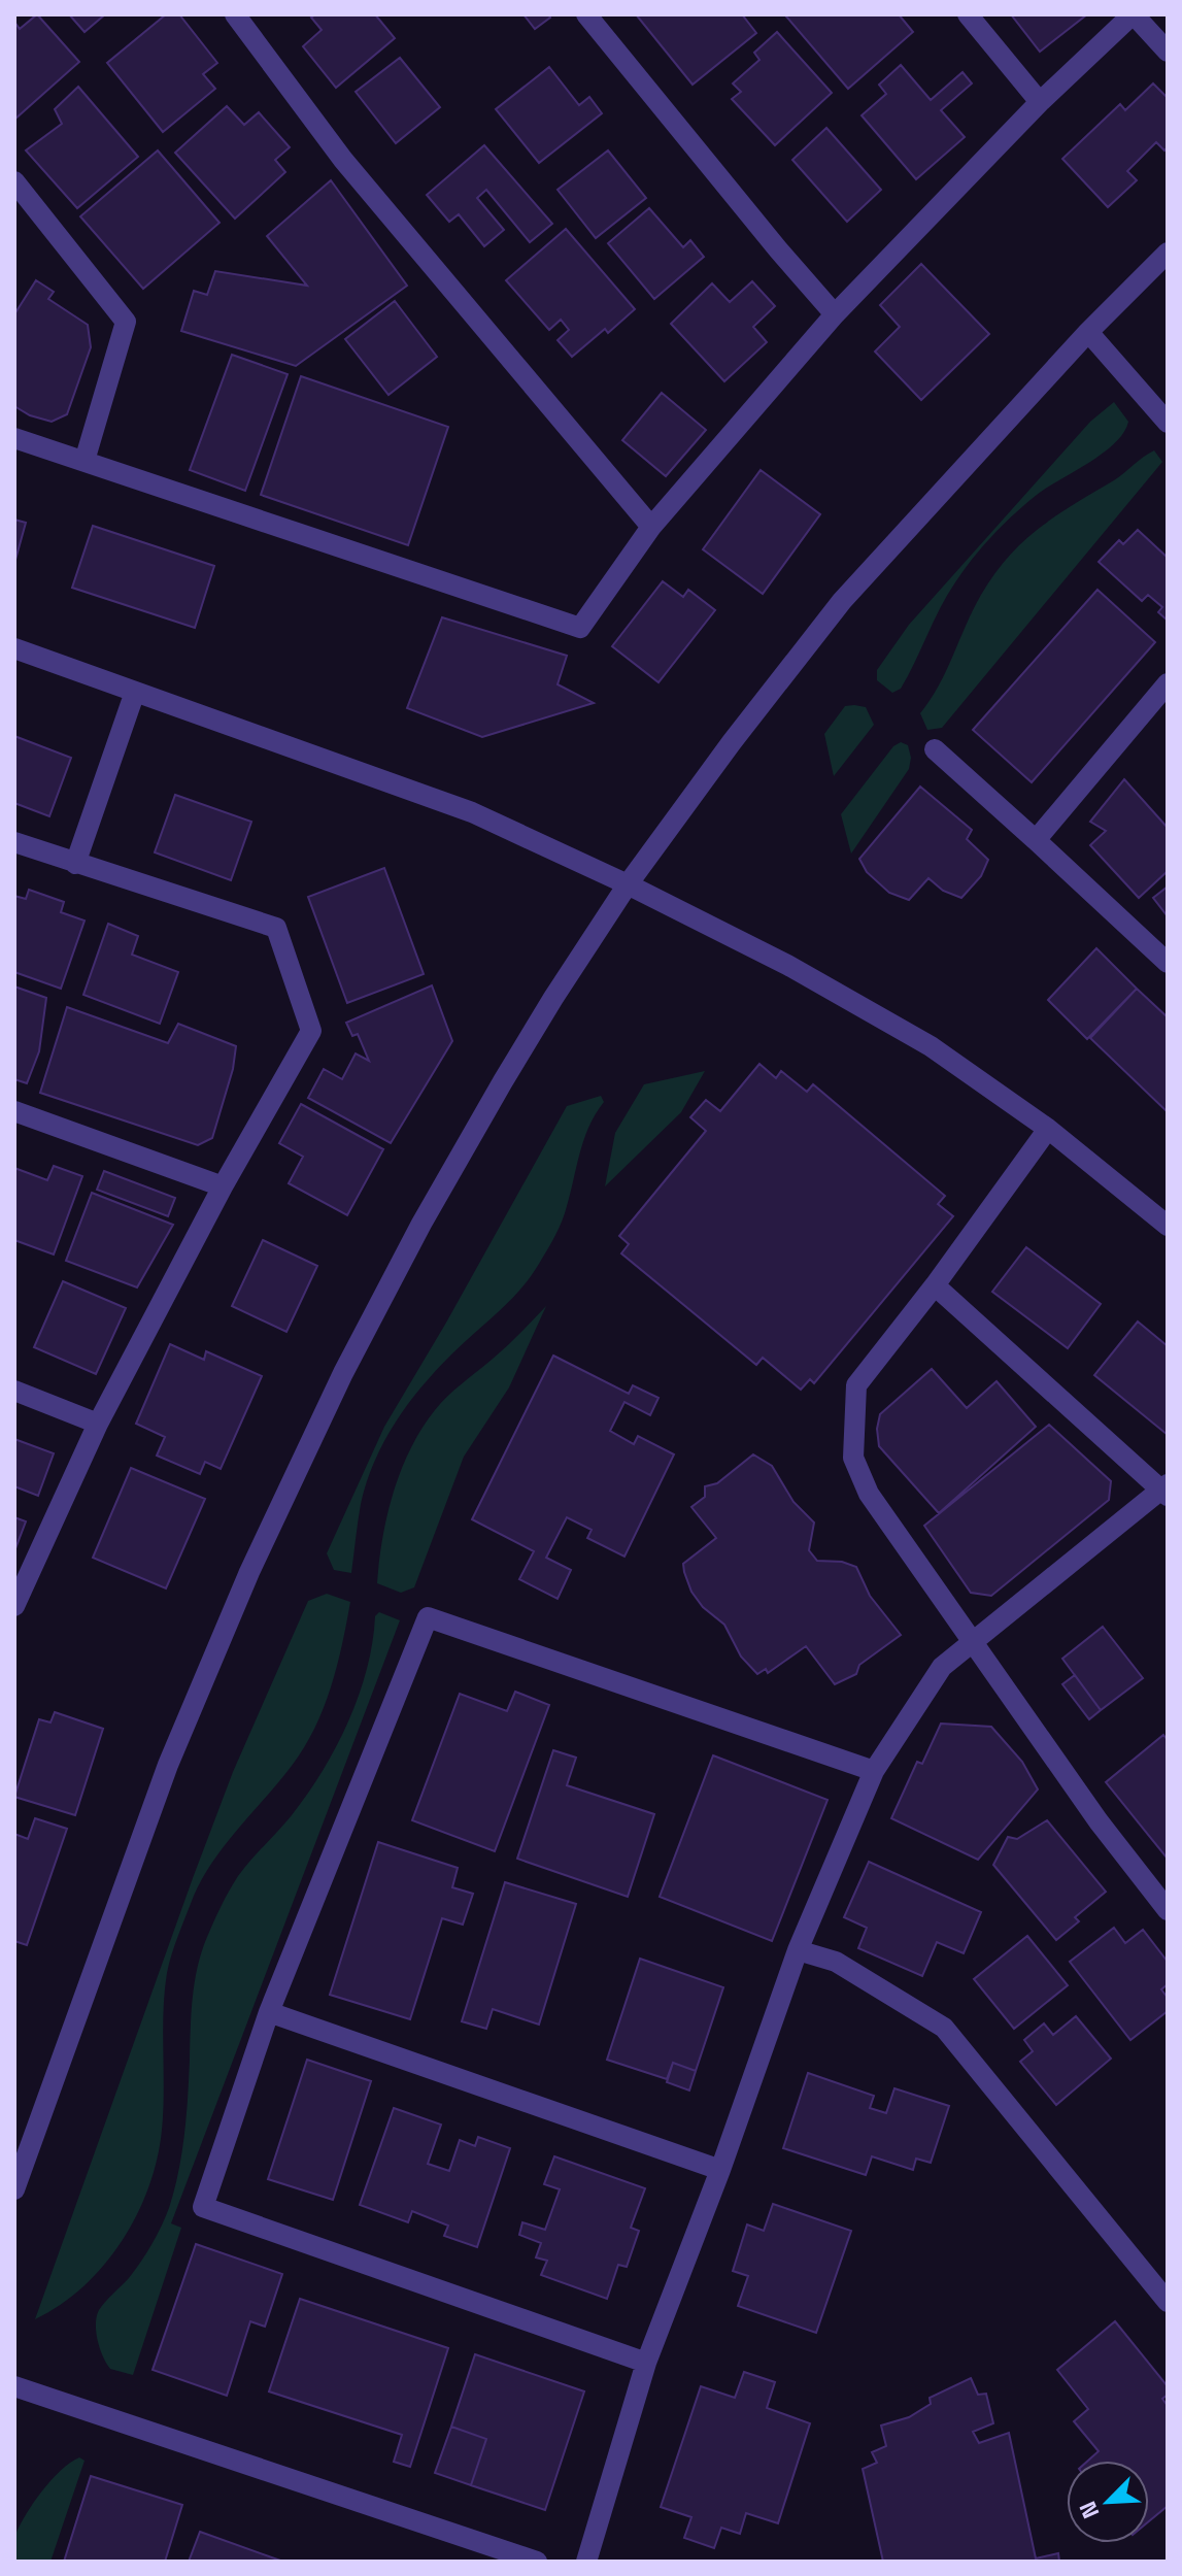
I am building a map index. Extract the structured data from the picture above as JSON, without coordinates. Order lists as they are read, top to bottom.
{
  "north": "bottom left"
}
